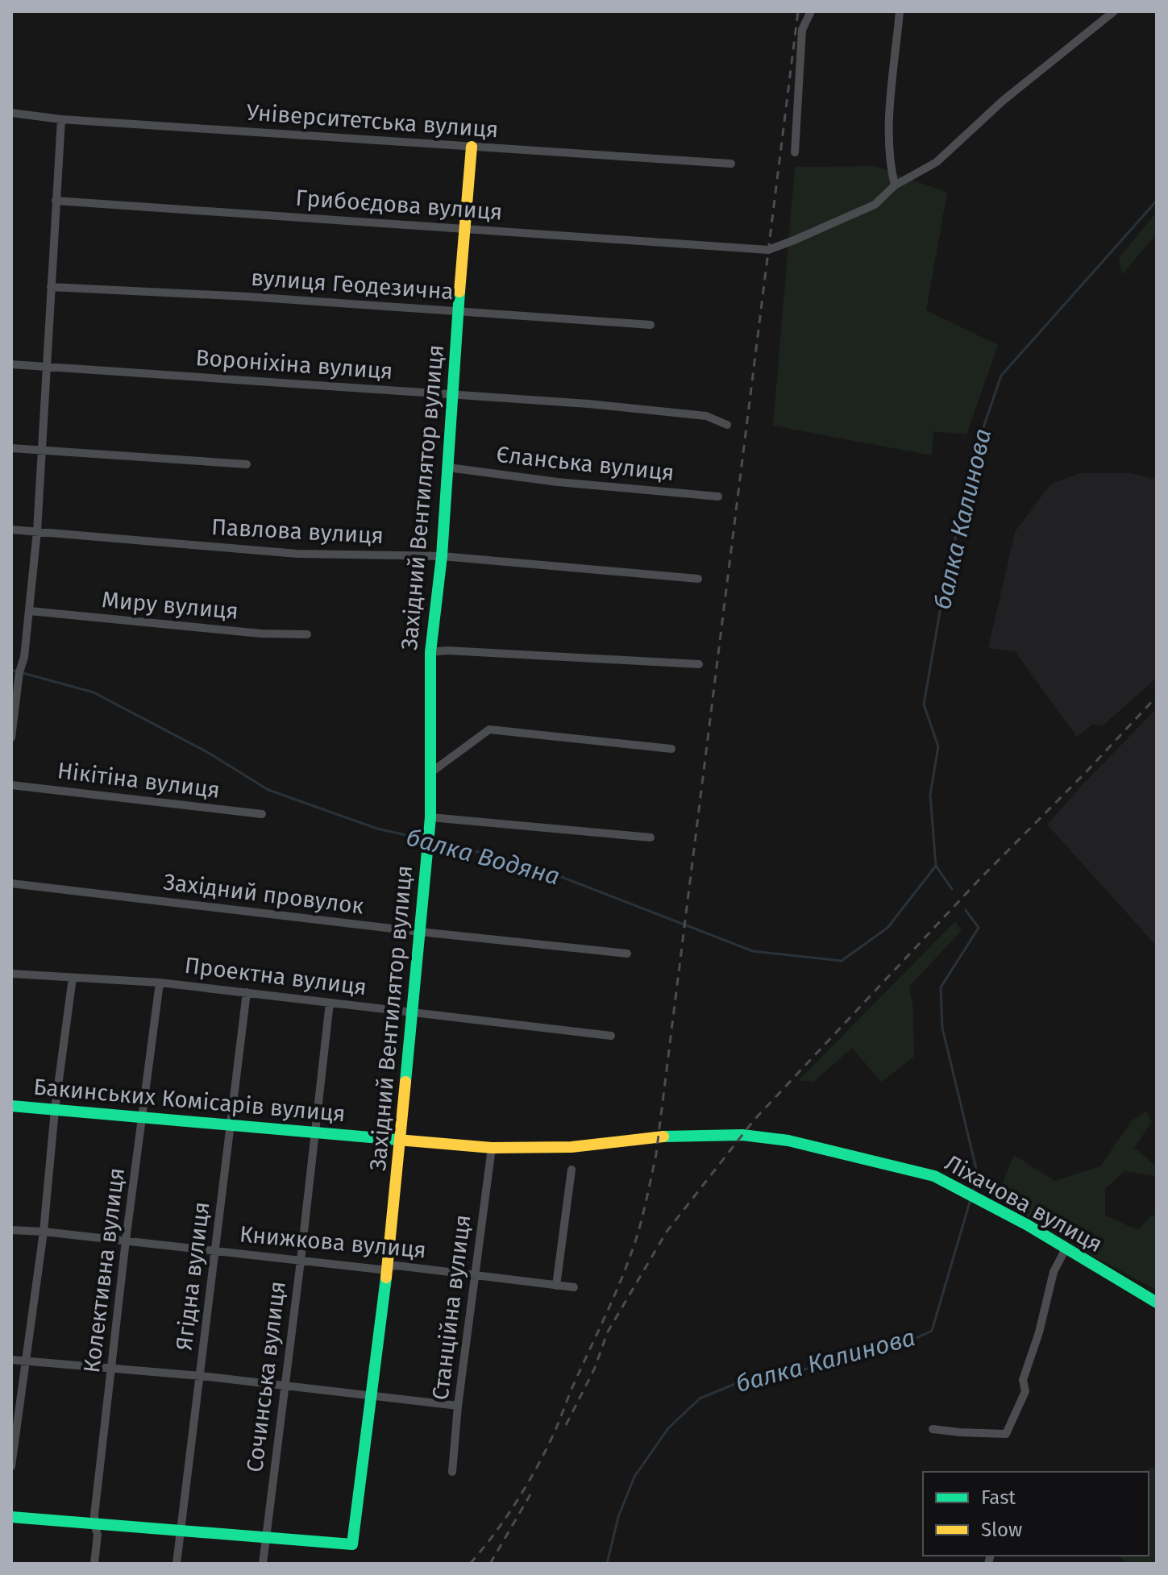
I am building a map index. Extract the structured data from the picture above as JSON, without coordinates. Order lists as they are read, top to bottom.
{
  "streets": {
    "street": [
      "Університетська вулиця",
      "Грибоєдова вулиця",
      "вулиця Геодезична",
      "Вороніхіна вулиця",
      "Єланська вулиця",
      "Західний Вентилятор вулиця",
      "Павлова вулиця",
      "Миру вулиця",
      "Нікітіна вулиця",
      "Західний провулок",
      "Проектна вулиця",
      "Бакинських Комісарів вулиця",
      "Ліхачова вулиця",
      "Книжкова вулиця",
      "Колективна вулиця",
      "Ягідна вулиця",
      "Станційна вулиця",
      "Сочинська вулиця"
    ]
  },
  "crossings": [
    ["Університетська вулиця", "Західний Вентилятор вулиця"],
    ["Грибоєдова вулиця", "Західний Вентилятор вулиця"],
    ["вулиця Геодезична", "Західний Вентилятор вулиця"],
    ["Вороніхіна вулиця", "Західний Вентилятор вулиця"],
    ["Єланська вулиця", "Західний Вентилятор вулиця"],
    ["Західний Вентилятор вулиця", "Павлова вулиця"],
    ["Західний Вентилятор вулиця", "Західний провулок"],
    ["Західний Вентилятор вулиця", "Проектна вулиця"],
    ["Західний Вентилятор вулиця", "Бакинських Комісарів вулиця"],
    ["Західний Вентилятор вулиця", "Книжкова вулиця"],
    ["Західний Вентилятор вулиця", "Сочинська вулиця"],
    ["Проектна вулиця", "Колективна вулиця"],
    ["Проектна вулиця", "Ягідна вулиця"],
    ["Проектна вулиця", "Сочинська вулиця"],
    ["Бакинських Комісарів вулиця", "Ліхачова вулиця"],
    ["Бакинських Комісарів вулиця", "Колективна вулиця"],
    ["Бакинських Комісарів вулиця", "Ягідна вулиця"],
    ["Бакинських Комісарів вулиця", "Станційна вулиця"],
    ["Бакинських Комісарів вулиця", "Сочинська вулиця"],
    ["Книжкова вулиця", "Колективна вулиця"],
    ["Книжкова вулиця", "Ягідна вулиця"],
    ["Книжкова вулиця", "Станційна вулиця"],
    ["Книжкова вулиця", "Сочинська вулиця"]
  ],
  "water": ["балка Калинова", "балка Водяна"],
  "legend": ["Fast", "Slow"]
}
